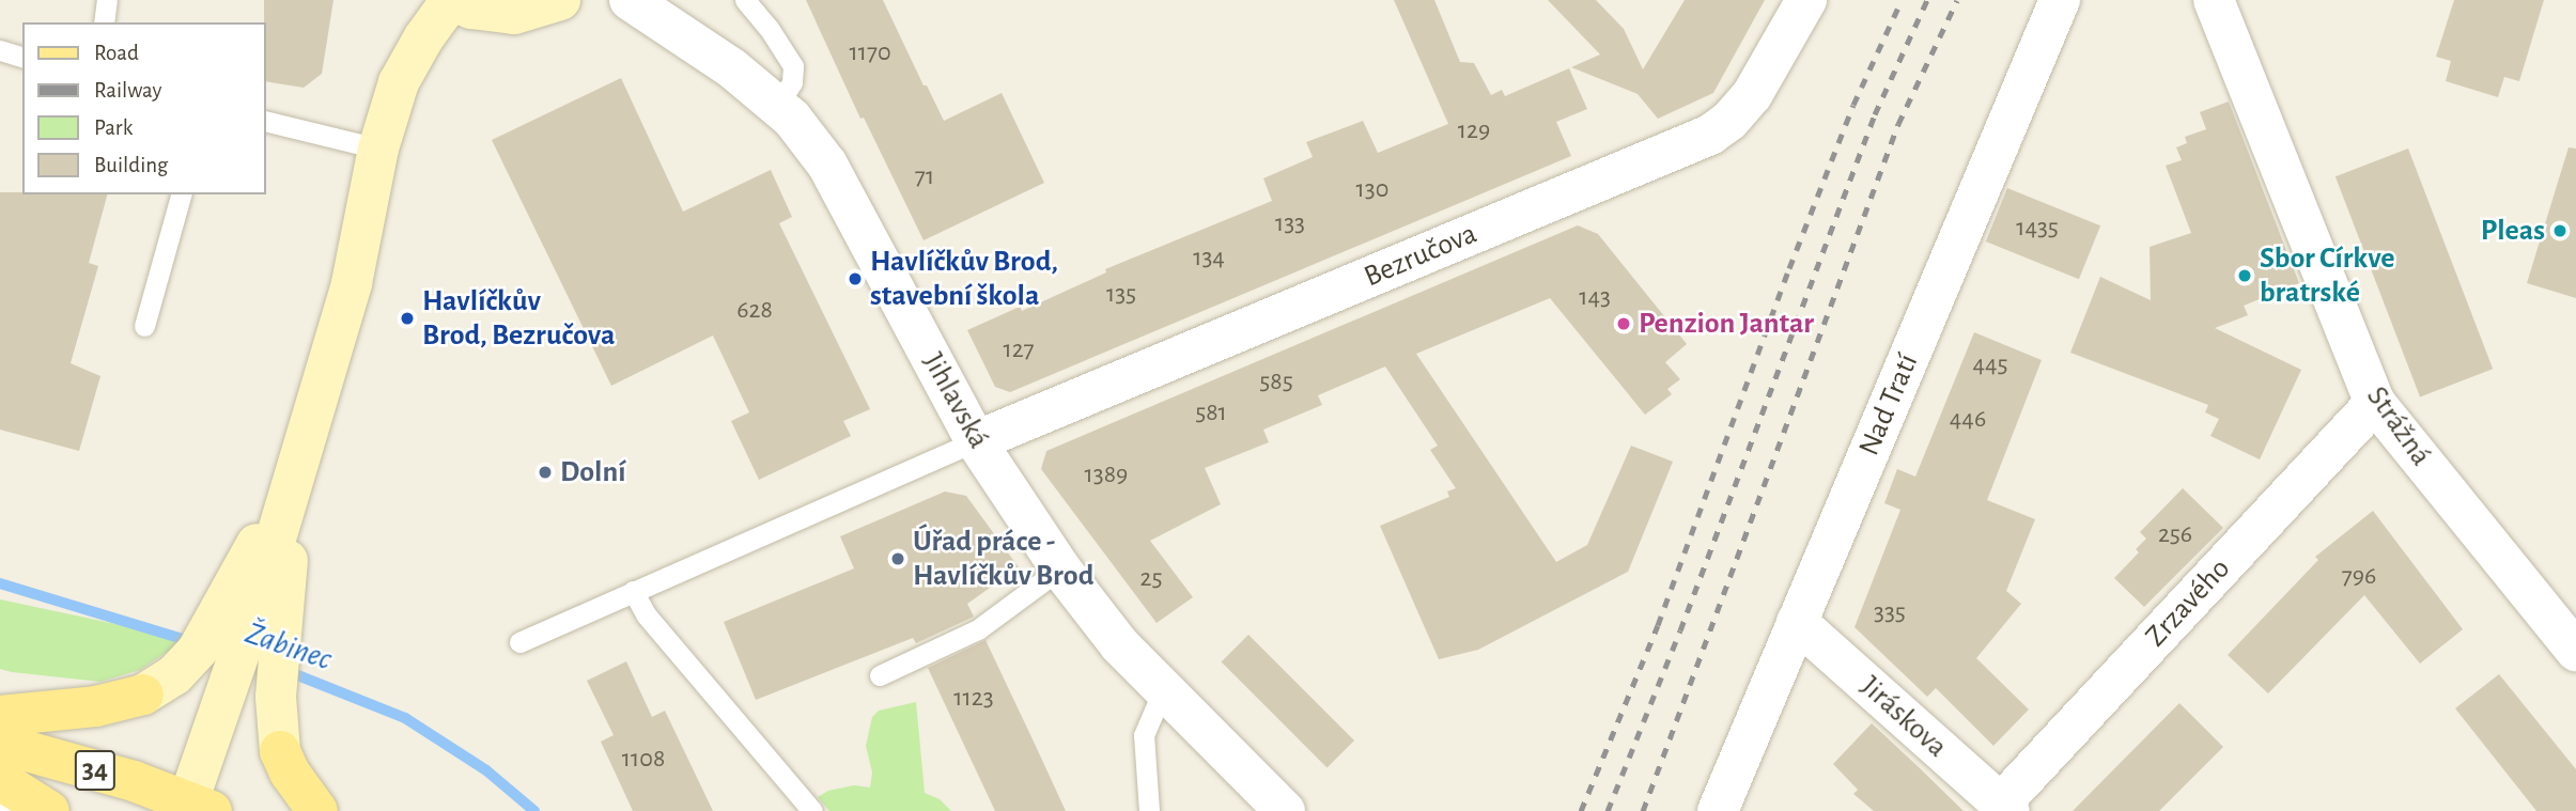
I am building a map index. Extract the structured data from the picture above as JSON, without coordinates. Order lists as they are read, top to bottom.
{
  "streets": {
    "main road": ["34"],
    "street": [
      "Bezručova",
      "Jihlavská",
      "Nad Tratí",
      "Strážná",
      "Zrzavého",
      "Jiráskova"
    ]
  },
  "crossings": [
    ["Bezručova", "Jihlavská"],
    ["Nad Tratí", "Jiráskova"],
    ["Strážná", "Zrzavého"],
    ["Zrzavého", "Jiráskova"]
  ],
  "water": ["Žabinec"],
  "places": [
    "Pleas",
    "Sbor Církve bratrské",
    "Havlíčkův Brod, stavební škola",
    "Havlíčkův Brod, Bezručova",
    "Penzion Jantar",
    "Dolní",
    "Úřad práce - Havlíčkův Brod"
  ],
  "house_numbers": [
    "1170",
    "129",
    "71",
    "130",
    "133",
    "1435",
    "134",
    "135",
    "143",
    "628",
    "127",
    "445",
    "585",
    "581",
    "446",
    "1389",
    "256",
    "796",
    "25",
    "335",
    "1123",
    "1108"
  ],
  "legend": [
    "Road",
    "Railway",
    "Park",
    "Building"
  ]
}
